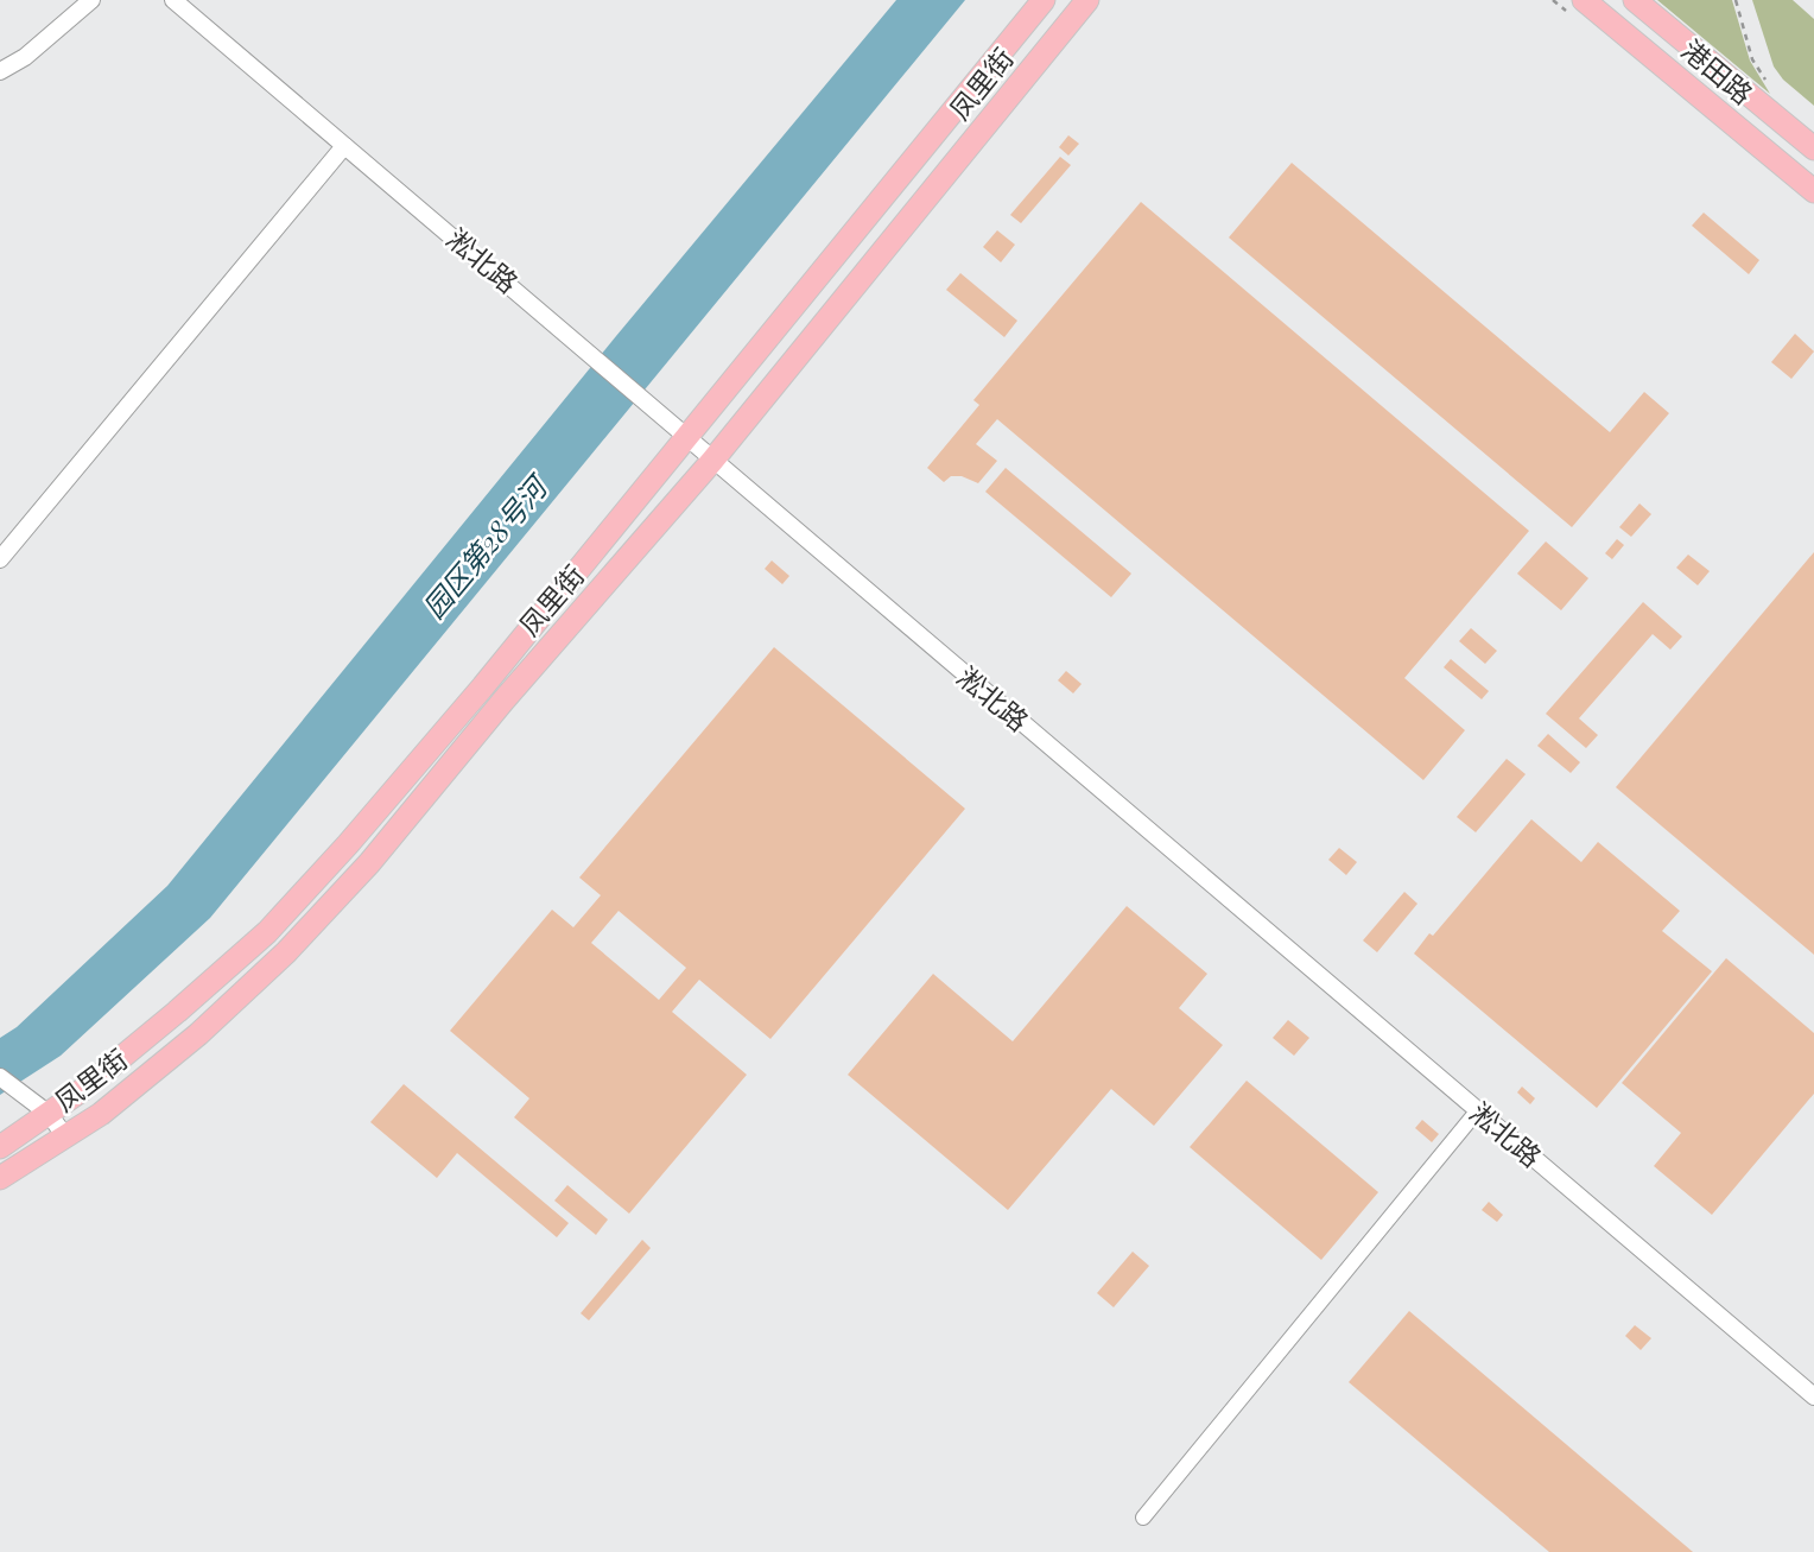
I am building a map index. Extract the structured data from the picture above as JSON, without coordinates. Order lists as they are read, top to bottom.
{
  "streets": {
    "main road": ["港田路", "凤里街"],
    "street": ["淞北路"]
  },
  "crossings": [
    ["凤里街", "淞北路"]
  ],
  "water": ["园区第28号河"]
}
